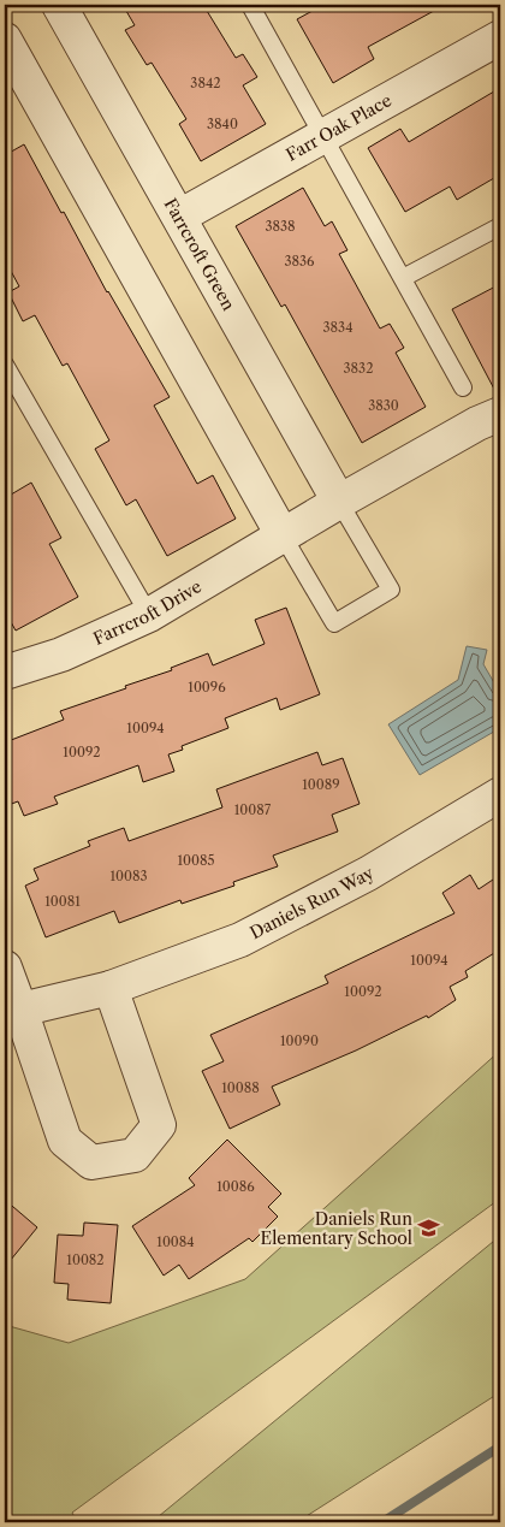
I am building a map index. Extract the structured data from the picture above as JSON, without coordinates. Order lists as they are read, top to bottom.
{
  "streets": {
    "street": [
      "Farr Oak Place",
      "Farrcroft Green",
      "Farrcroft Drive",
      "Daniels Run Way"
    ]
  },
  "crossings": [
    ["Farr Oak Place", "Farrcroft Green"],
    ["Farrcroft Green", "Farrcroft Drive"]
  ],
  "places": {
    "school or university": ["Daniels Run Elementary School"]
  },
  "house_numbers": [
    "3842",
    "3840",
    "3838",
    "3836",
    "3834",
    "3832",
    "3830",
    "10096",
    "10094",
    "10092",
    "10089",
    "10087",
    "10085",
    "10083",
    "10081",
    "10094",
    "10092",
    "10090",
    "10088",
    "10086",
    "10084",
    "10082"
  ]
}
